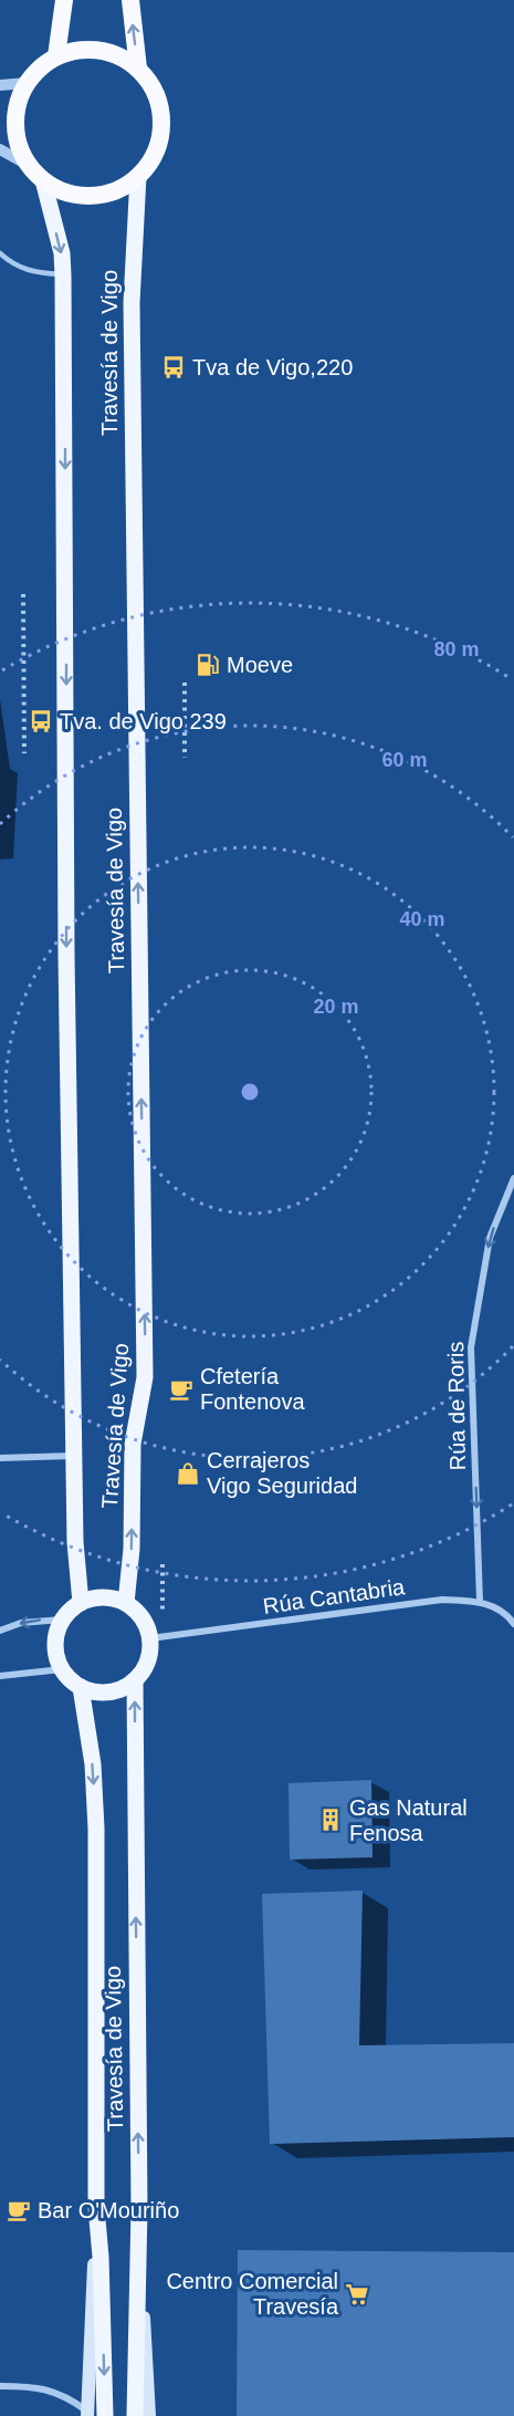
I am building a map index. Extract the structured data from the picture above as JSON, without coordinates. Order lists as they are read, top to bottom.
{
  "streets": {
    "main road": ["Travesía de Vigo"],
    "street": ["Rúa de Roris", "Rúa Cantabria"]
  },
  "crossings": [
    ["Travesía de Vigo", "Rúa Cantabria"],
    ["Rúa de Roris", "Rúa Cantabria"]
  ],
  "one_way": ["Rúa de Roris"],
  "places": {
    "bus stop": ["Tva de Vigo,220", "Tva. de Vigo 239"],
    "fuel station": ["Moeve"],
    "cafe": ["Cfetería Fontenova", "Bar O'Mouriño"],
    "shop": ["Cerrajeros Vigo Seguridad"],
    "building": ["Gas Natural Fenosa"],
    "supermarket": ["Centro Comercial Travesía"]
  },
  "rings": [
    "80 m",
    "60 m",
    "40 m",
    "20 m"
  ]
}
